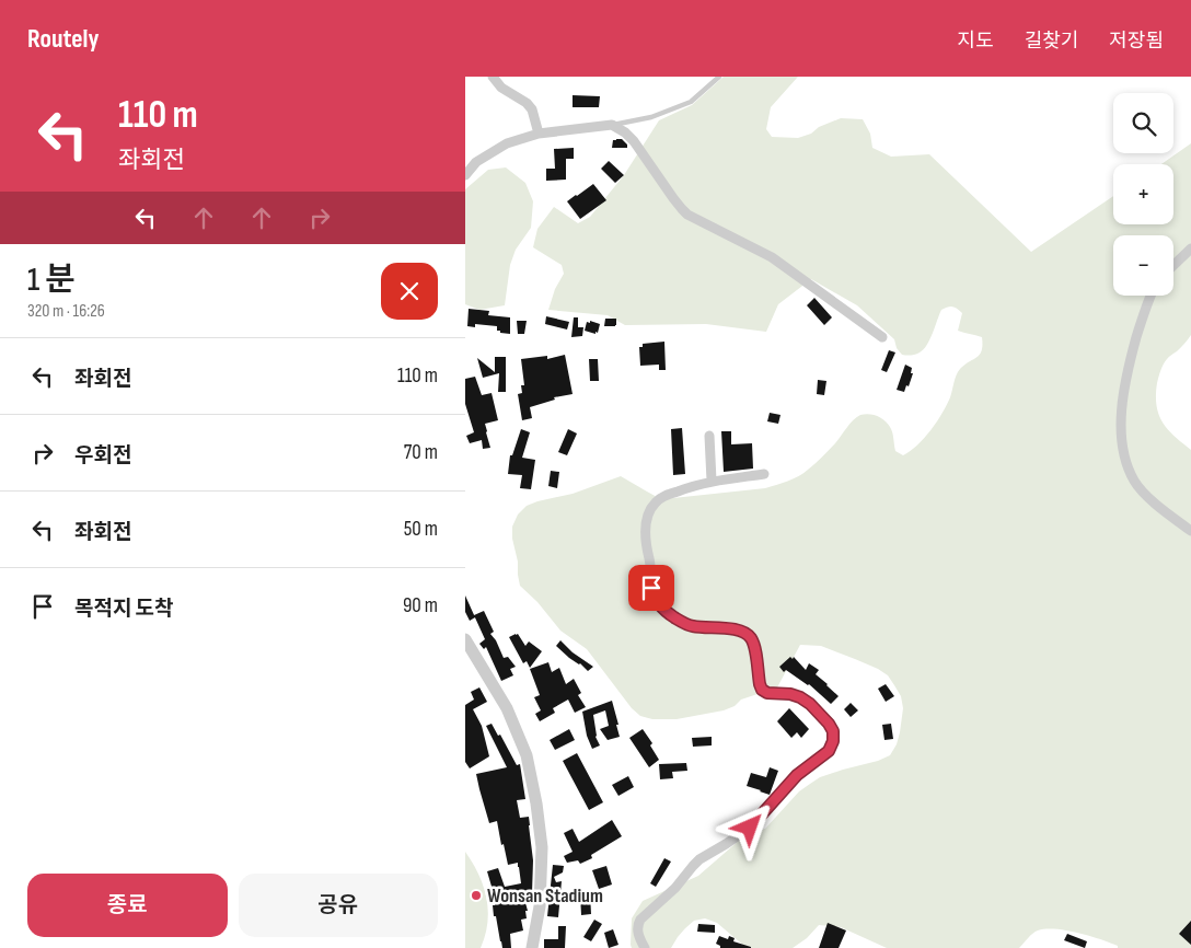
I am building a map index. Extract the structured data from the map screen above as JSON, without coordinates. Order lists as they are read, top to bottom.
{
  "places": ["Wonsan Stadium"],
  "page": {
    "header": "Routely",
    "nav": ["지도", "길찾기", "저장됨"],
    "turn": ["110 m", "좌회전"],
    "map_buttons": ["+", "−"],
    "heading": ["1 분", "320 m · 16:26"],
    "list": [
      {
        "name": "좌회전",
        "value": "110 m"
      },
      {
        "name": "우회전",
        "value": "70 m"
      },
      {
        "name": "좌회전",
        "value": "50 m"
      },
      {
        "name": "목적지 도착",
        "value": "90 m"
      }
    ],
    "buttons": ["종료", "공유"]
  }
}
